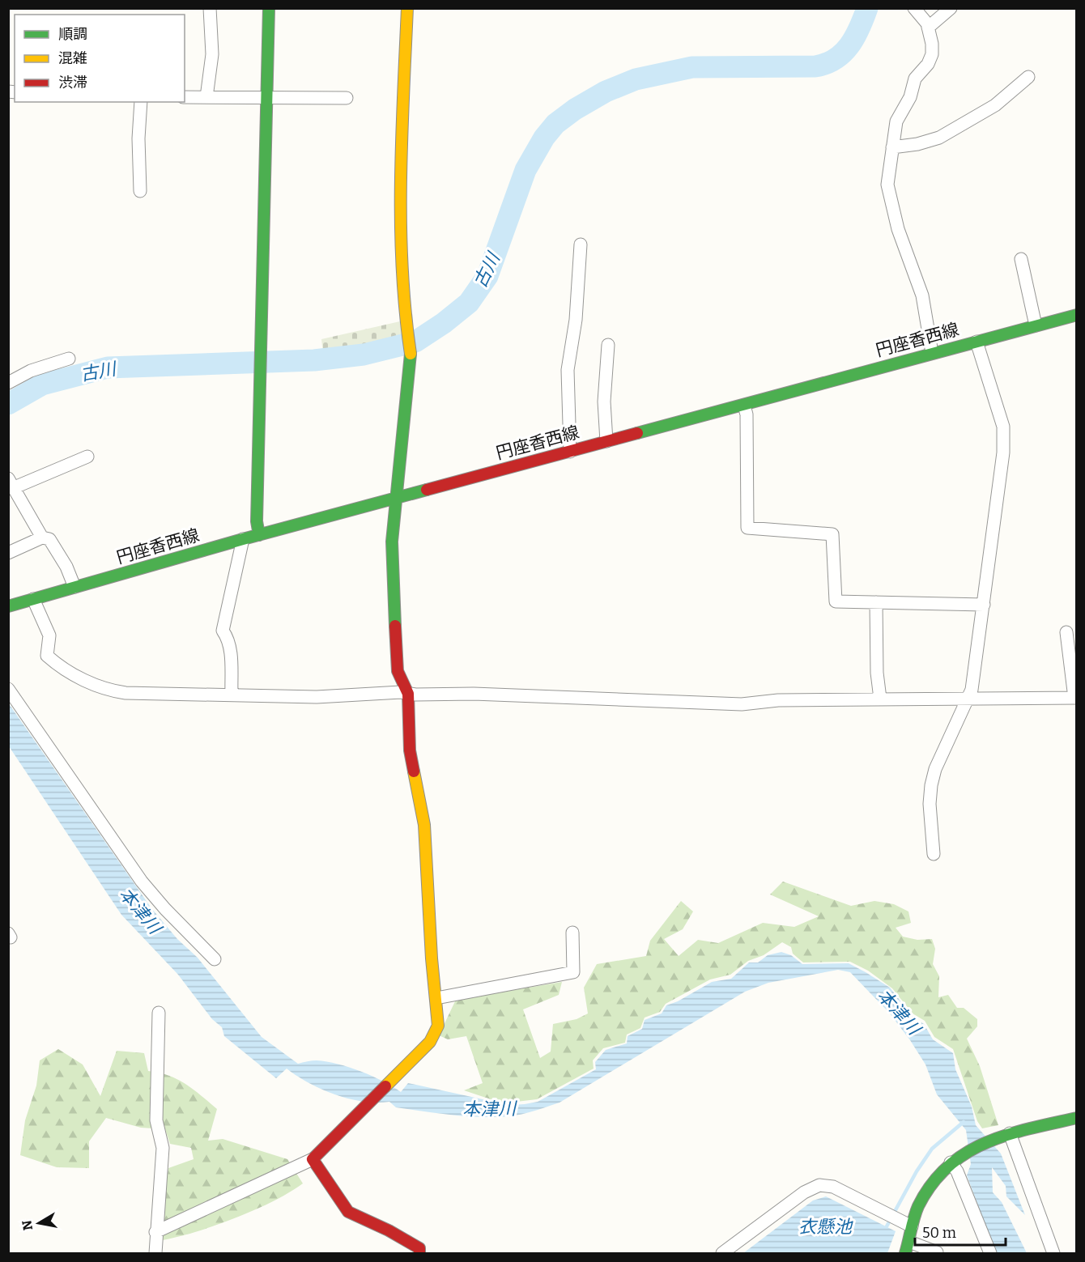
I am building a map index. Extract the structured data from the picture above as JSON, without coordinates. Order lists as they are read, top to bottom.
{
  "streets": {
    "street": ["円座香西線"]
  },
  "water": ["古川", "本津川", "衣懸池"],
  "legend": ["順調", "混雑", "渋滞"],
  "scale_bar": "50 m",
  "north": "left"
}
